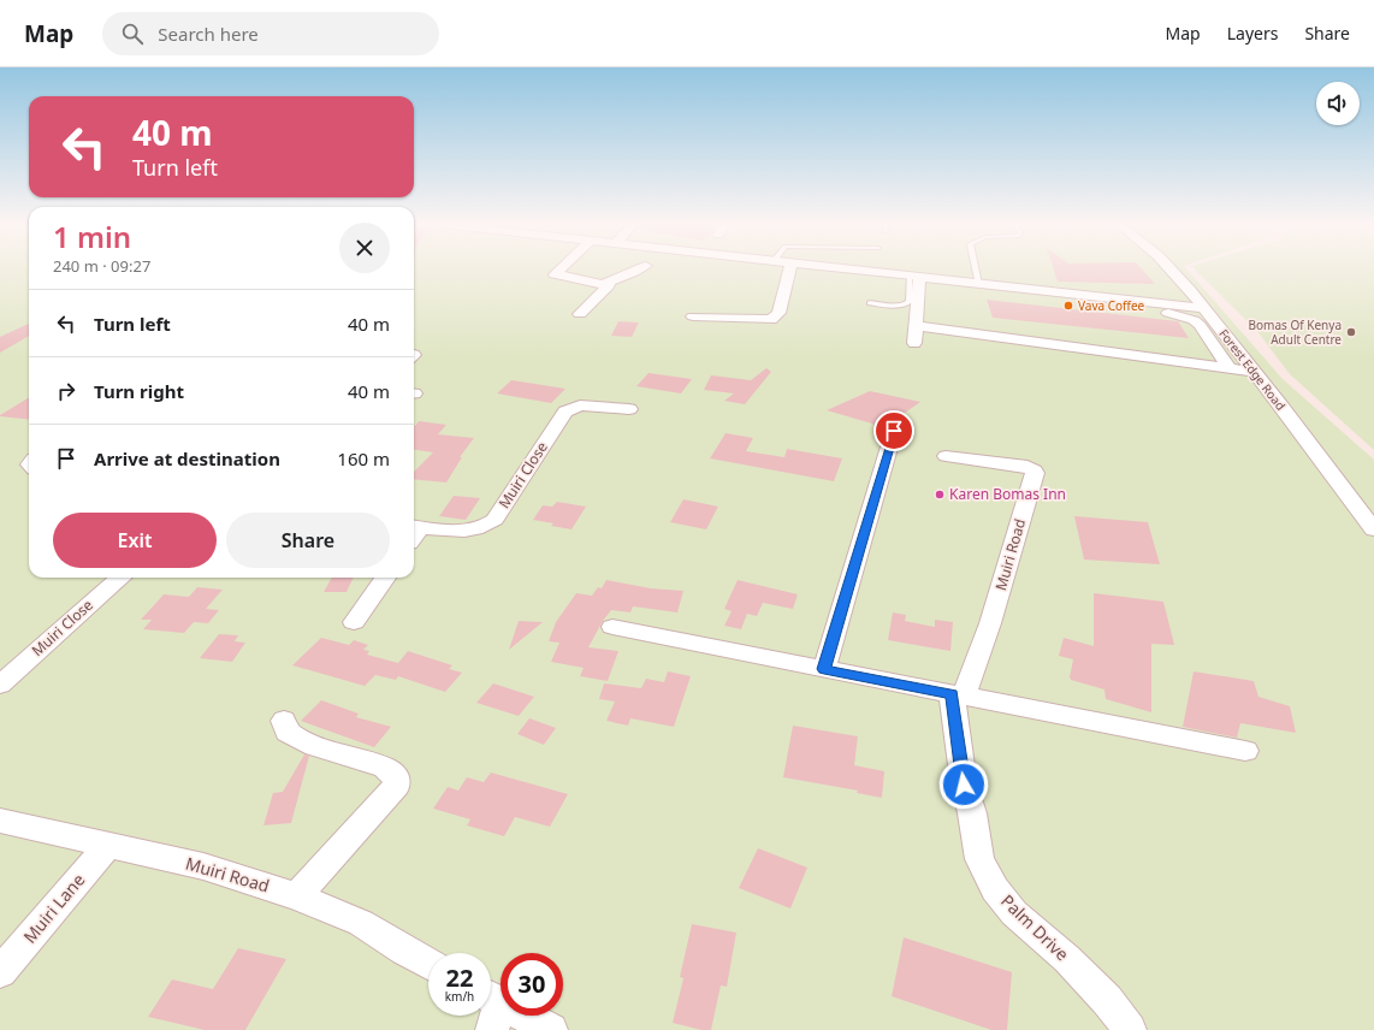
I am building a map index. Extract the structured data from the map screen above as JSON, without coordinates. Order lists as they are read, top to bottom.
{
  "streets": {
    "street": [
      "Forest Edge Road",
      "Muiri Close",
      "Muiri Road",
      "Muiri Lane",
      "Palm Drive"
    ]
  },
  "crossings": [
    ["Muiri Road", "Muiri Lane"],
    ["Muiri Road", "Palm Drive"]
  ],
  "places": ["Vava Coffee", "Bomas Of Kenya Adult Centre", "Karen Bomas Inn"],
  "page": {
    "header": "Map",
    "search": "Search here",
    "nav": ["Map", "Layers", "Share"],
    "turn": ["40 m", "Turn left"],
    "heading": ["1 min", "240 m · 09:27"],
    "list": [
      {
        "name": "Turn left",
        "value": "40 m"
      },
      {
        "name": "Turn right",
        "value": "40 m"
      },
      {
        "name": "Arrive at destination",
        "value": "160 m"
      }
    ],
    "buttons": ["Exit", "Share"],
    "speed": "22 km/h",
    "limit": "30"
  }
}
